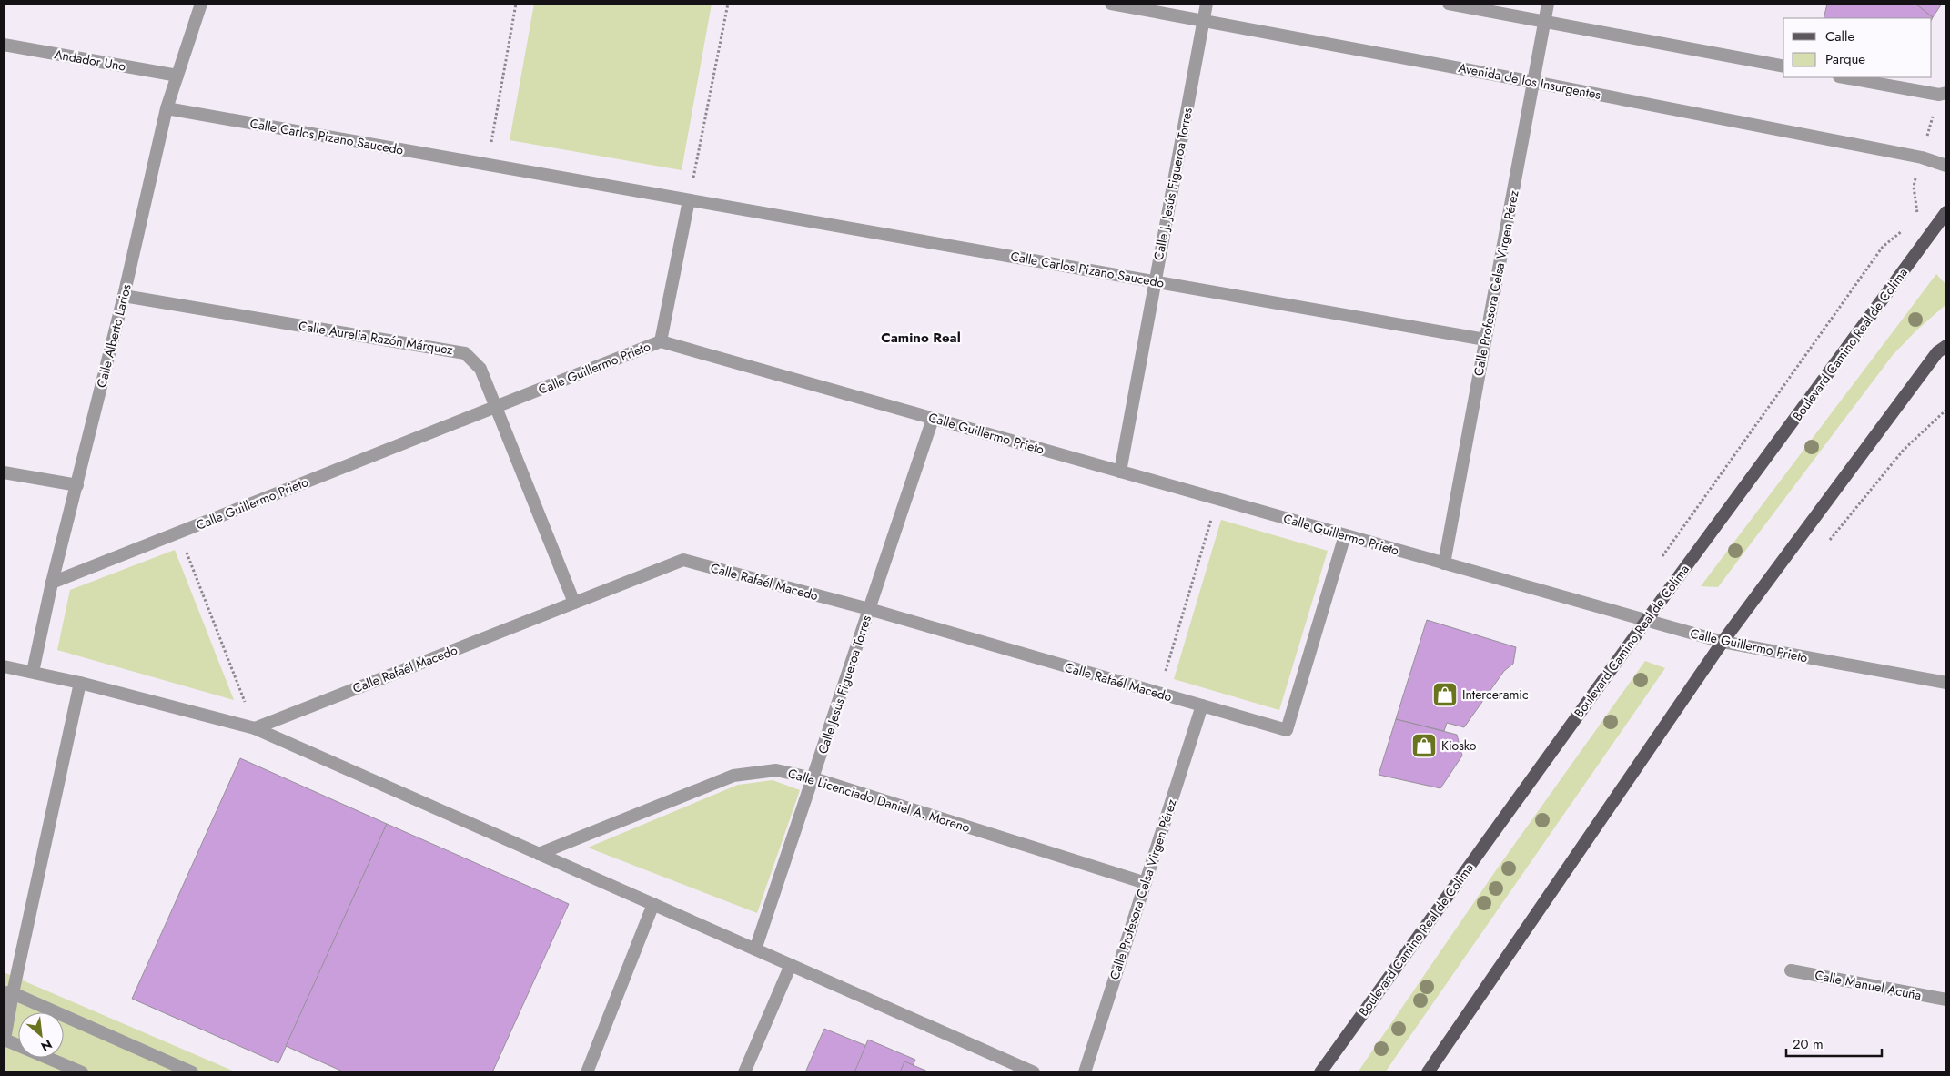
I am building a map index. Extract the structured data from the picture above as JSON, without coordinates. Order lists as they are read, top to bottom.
{
  "streets": {
    "main road": ["Boulevard Camino Real de Colima"],
    "street": [
      "Andador Uno",
      "Avenida de los Insurgentes",
      "Calle Carlos Pizano Saucedo",
      "Calle J. Jesús Figueroa Torres",
      "Calle Profesora Celsa Virgen Pérez",
      "Calle Alberto Larios",
      "Calle Aurelia Razón Márquez",
      "Calle Guillermo Prieto",
      "Calle Rafaél Macedo",
      "Calle Jesús Figueroa Torres",
      "Calle Licenciado Daniel A. Moreno",
      "Calle Manuel Acuña"
    ]
  },
  "crossings": [
    ["Andador Uno", "Calle Alberto Larios"],
    ["Avenida de los Insurgentes", "Calle J. Jesús Figueroa Torres"],
    ["Avenida de los Insurgentes", "Calle Profesora Celsa Virgen Pérez"],
    ["Calle Carlos Pizano Saucedo", "Calle J. Jesús Figueroa Torres"],
    ["Calle Carlos Pizano Saucedo", "Calle Profesora Celsa Virgen Pérez"],
    ["Calle Carlos Pizano Saucedo", "Calle Alberto Larios"],
    ["Calle J. Jesús Figueroa Torres", "Calle Guillermo Prieto"],
    ["Calle Profesora Celsa Virgen Pérez", "Calle Guillermo Prieto"],
    ["Calle Profesora Celsa Virgen Pérez", "Calle Rafaél Macedo"],
    ["Calle Profesora Celsa Virgen Pérez", "Calle Licenciado Daniel A. Moreno"],
    ["Calle Alberto Larios", "Calle Aurelia Razón Márquez"],
    ["Calle Alberto Larios", "Calle Guillermo Prieto"],
    ["Calle Aurelia Razón Márquez", "Calle Guillermo Prieto"],
    ["Calle Aurelia Razón Márquez", "Calle Rafaél Macedo"],
    ["Boulevard Camino Real de Colima", "Calle Guillermo Prieto"],
    ["Calle Guillermo Prieto", "Calle Rafaél Macedo"],
    ["Calle Guillermo Prieto", "Calle Jesús Figueroa Torres"],
    ["Calle Rafaél Macedo", "Calle Jesús Figueroa Torres"],
    ["Calle Jesús Figueroa Torres", "Calle Licenciado Daniel A. Moreno"]
  ],
  "districts": ["Camino Real"],
  "places": {
    "shop": ["Interceramic", "Kiosko"]
  },
  "legend": ["Calle", "Parque"],
  "scale_bar": "20 m",
  "north": "bottom right"
}
